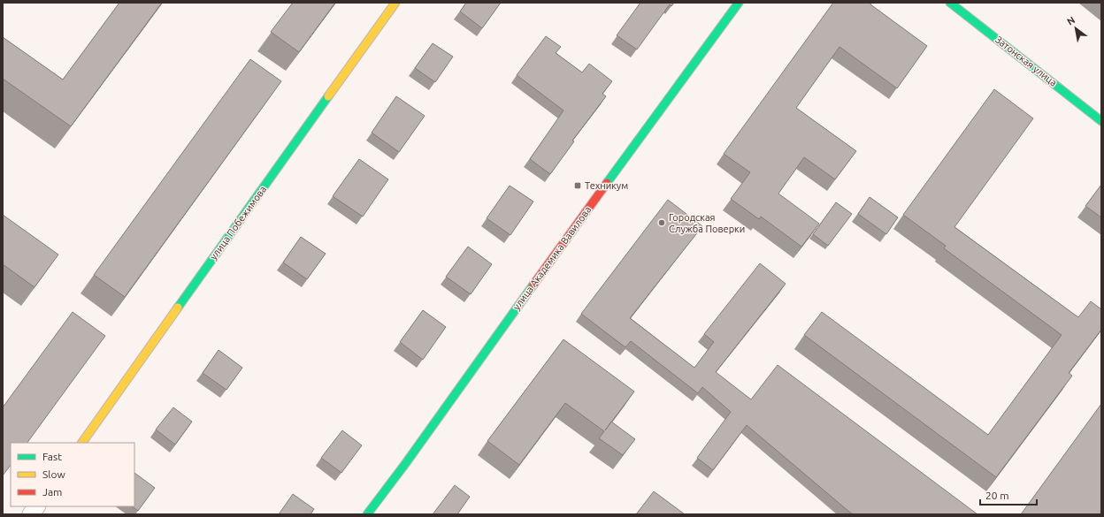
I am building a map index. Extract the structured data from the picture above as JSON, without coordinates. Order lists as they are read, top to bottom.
{
  "streets": {
    "street": ["Затонская улица", "улица Побежимова", "улица Академика Вавилова"]
  },
  "places": {
    "transit": ["Техникум"],
    "other": ["Городская Служба Поверки"]
  },
  "legend": ["Fast", "Slow", "Jam"],
  "scale_bar": "20 m",
  "north": "top left"
}
